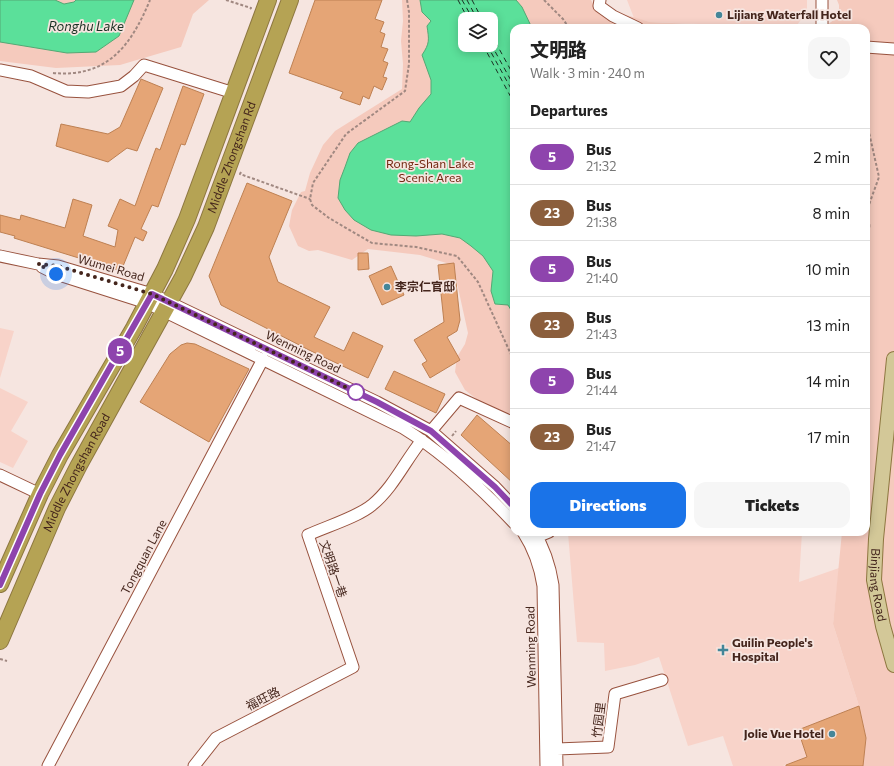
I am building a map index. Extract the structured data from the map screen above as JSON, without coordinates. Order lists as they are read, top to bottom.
{
  "streets": {
    "highway": ["Middle Zhongshan Rd", "Middle Zhongshan Road"],
    "main road": ["Binjiang Road"],
    "street": [
      "Wumei Road",
      "Wenming Road",
      "Tongquan Lane",
      "文明路一巷",
      "福旺路",
      "竹园里"
    ]
  },
  "crossings": [
    ["Middle Zhongshan Rd", "Wumei Road"],
    ["Middle Zhongshan Rd", "Wenming Road"],
    ["Middle Zhongshan Rd", "Middle Zhongshan Road"],
    ["Wumei Road", "Wenming Road"],
    ["Wumei Road", "Middle Zhongshan Road"],
    ["Wenming Road", "Middle Zhongshan Road"],
    ["Wenming Road", "Tongquan Lane"],
    ["Wenming Road", "文明路一巷"],
    ["Wenming Road", "竹园里"],
    ["文明路一巷", "福旺路"]
  ],
  "water": ["Ronghu Lake"],
  "parks": ["Rong-Shan Lake Scenic Area"],
  "places": {
    "other": ["Lijiang Waterfall Hotel", "李宗仁官邸", "Jolie Vue Hotel"],
    "health": ["Guilin People's Hospital"]
  },
  "lines": ["bus line 5"],
  "page": {
    "on_map": "5",
    "heading": [
      ["文明路", "Walk · 3 min · 240 m"],
      "Departures"
    ],
    "list": [
      {
        "mark": "5",
        "name": "Bus",
        "note": "21:32",
        "value": "2 min"
      },
      {
        "mark": "23",
        "name": "Bus",
        "note": "21:38",
        "value": "8 min"
      },
      {
        "mark": "5",
        "name": "Bus",
        "note": "21:40",
        "value": "10 min"
      },
      {
        "mark": "23",
        "name": "Bus",
        "note": "21:43",
        "value": "13 min"
      },
      {
        "mark": "5",
        "name": "Bus",
        "note": "21:44",
        "value": "14 min"
      },
      {
        "mark": "23",
        "name": "Bus",
        "note": "21:47",
        "value": "17 min"
      }
    ],
    "buttons": ["Directions", "Tickets"]
  }
}
